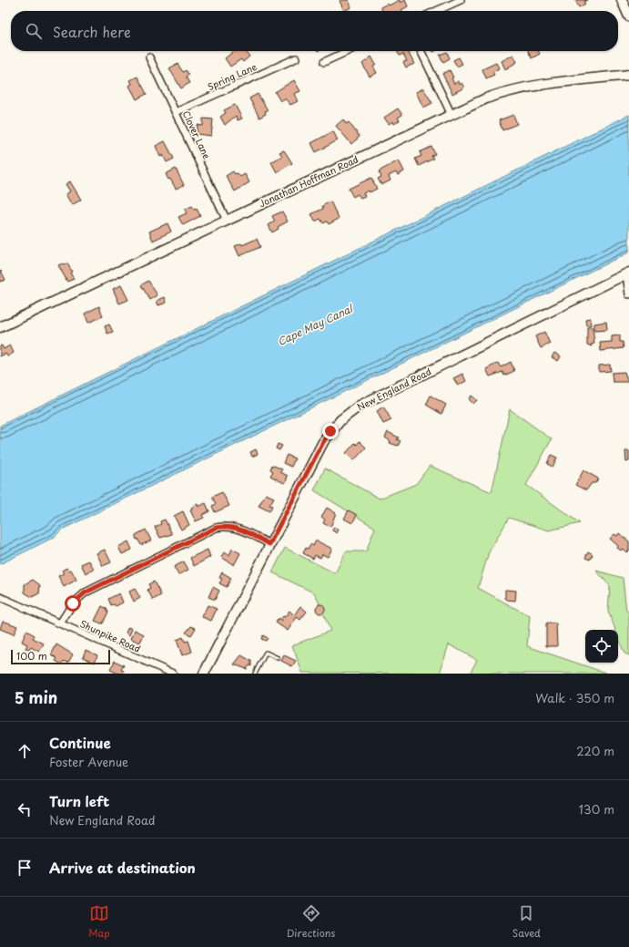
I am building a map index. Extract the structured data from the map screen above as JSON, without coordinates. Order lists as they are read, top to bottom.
{
  "streets": {
    "street": [
      "Spring Lane",
      "Clover Lane",
      "Jonathan Hoffman Road",
      "New England Road",
      "Shunpike Road"
    ]
  },
  "crossings": [
    ["Spring Lane", "Clover Lane"],
    ["Clover Lane", "Jonathan Hoffman Road"]
  ],
  "water": ["Cape May Canal"],
  "scale_bar": "100 m",
  "page": {
    "search": "Search here",
    "scale": "100 m",
    "heading": ["5 min", "Walk · 350 m"],
    "list": [
      ["Continue", "Foster Avenue", "220 m"],
      ["Turn left", "New England Road", "130 m"],
      "Arrive at destination"
    ],
    "nav": ["Map", "Directions", "Saved"]
  }
}
